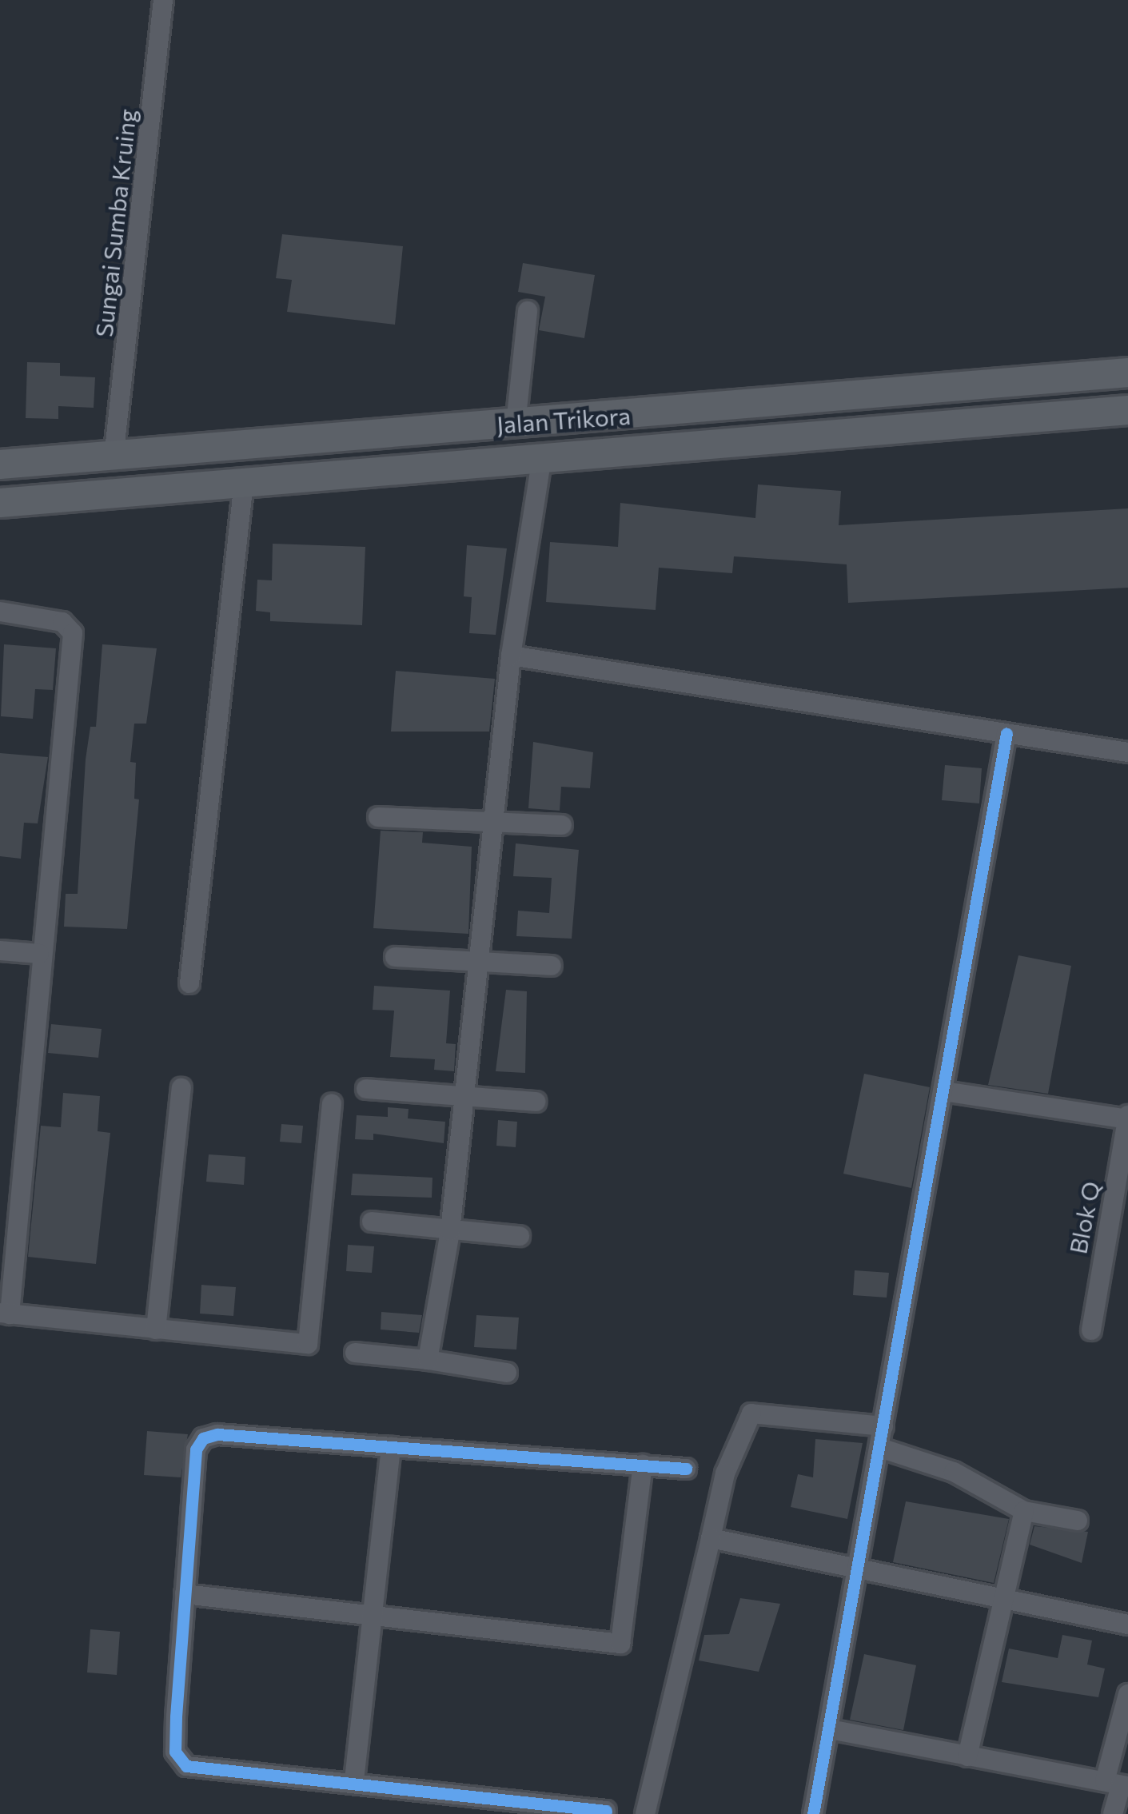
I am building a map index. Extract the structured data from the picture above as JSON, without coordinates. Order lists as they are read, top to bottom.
{
  "streets": {
    "main road": ["Jalan Trikora"],
    "street": ["Sungai Sumba Kruing", "Blok Q"]
  },
  "crossings": [
    ["Sungai Sumba Kruing", "Jalan Trikora"]
  ]
}
